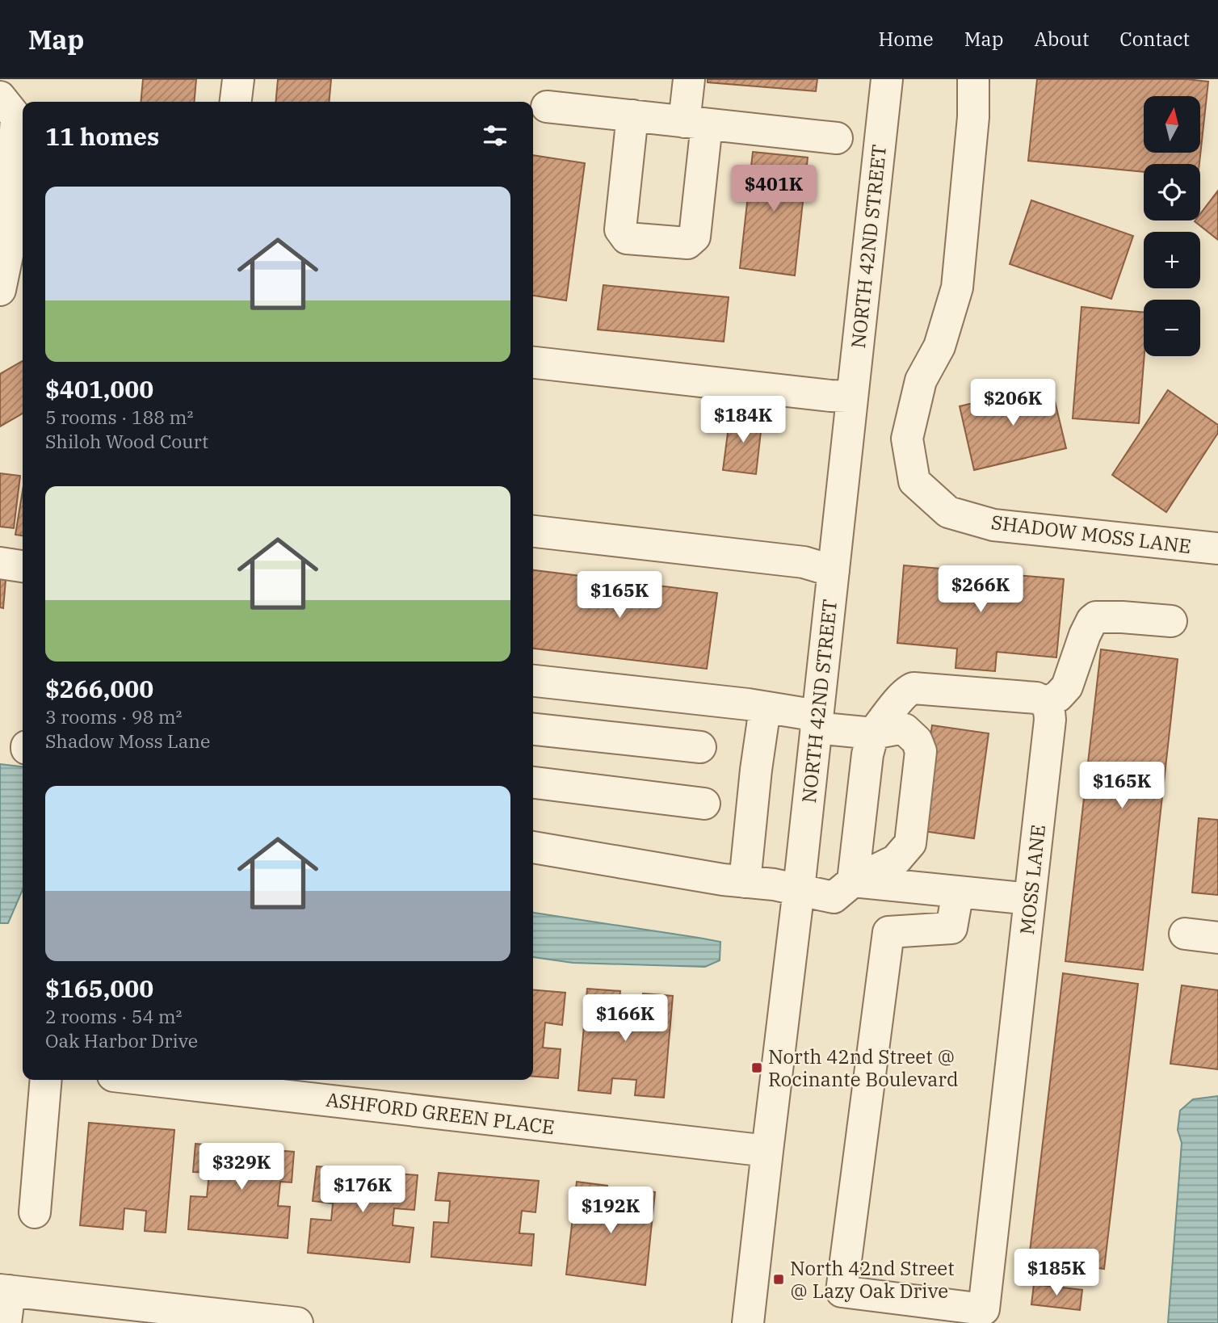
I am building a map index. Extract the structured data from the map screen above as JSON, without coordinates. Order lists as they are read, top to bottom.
{
  "streets": {
    "street": [
      "NORTH 42ND STREET",
      "SHADOW MOSS LANE",
      "MOSS LANE",
      "ASHFORD GREEN PLACE"
    ]
  },
  "crossings": [
    ["NORTH 42ND STREET", "ASHFORD GREEN PLACE"]
  ],
  "places": {
    "transit": ["North 42nd Street @ Rocinante Boulevard", "North 42nd Street @ Lazy Oak Drive"]
  },
  "north": "top",
  "page": {
    "header": "Map",
    "nav": [
      "Home",
      "Map",
      "About",
      "Contact"
    ],
    "map_buttons": ["+", "−"],
    "heading": "11 homes",
    "price": [
      "$401K",
      "$206K",
      "$184K",
      "$266K",
      "$165K",
      "$165K",
      "$166K",
      "$329K",
      "$176K",
      "$192K",
      "$185K"
    ],
    "list": [
      {
        "name": "$401,000",
        "note": "5 rooms · 188 m² · Shiloh Wood Court"
      },
      {
        "name": "$266,000",
        "note": "3 rooms · 98 m² · Shadow Moss Lane"
      },
      {
        "name": "$165,000",
        "note": "2 rooms · 54 m² · Oak Harbor Drive"
      }
    ]
  }
}
